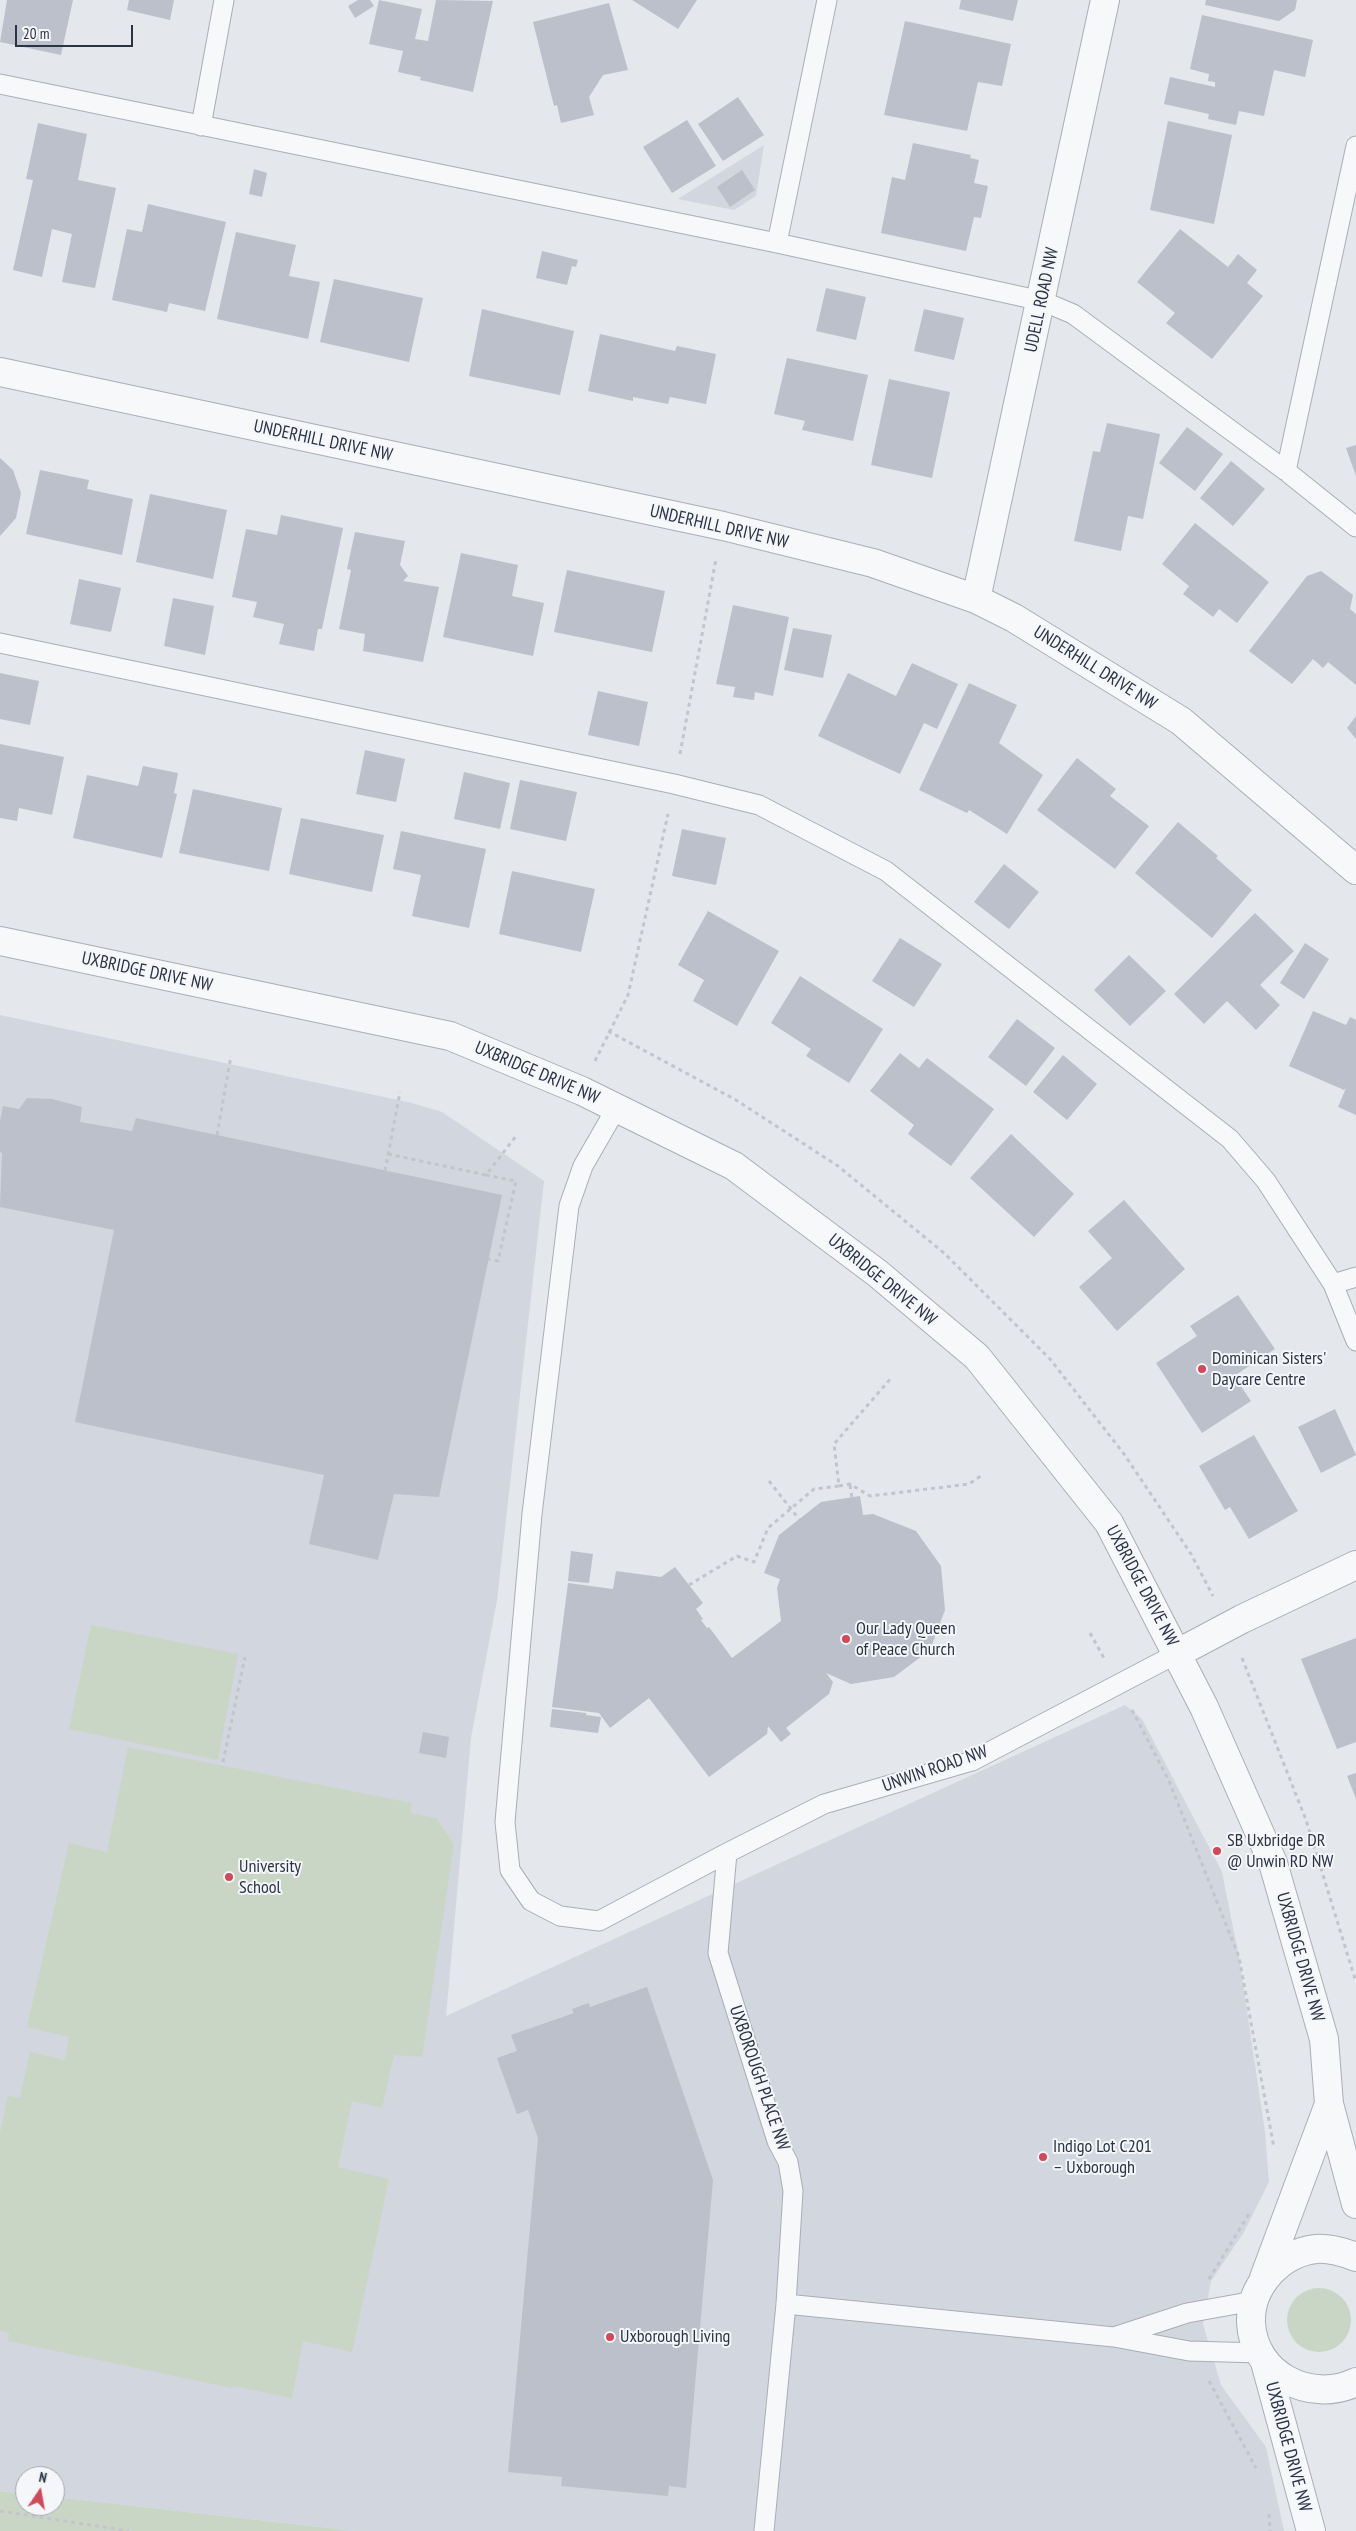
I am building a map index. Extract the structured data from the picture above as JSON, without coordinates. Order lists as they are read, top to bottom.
{
  "streets": {
    "street": [
      "UDELL ROAD NW",
      "UNDERHILL DRIVE NW",
      "UXBRIDGE DRIVE NW",
      "UNWIN ROAD NW"
    ],
    "lane": ["UXBOROUGH PLACE NW"]
  },
  "crossings": [
    ["UDELL ROAD NW", "UNDERHILL DRIVE NW"],
    ["UXBRIDGE DRIVE NW", "UNWIN ROAD NW"],
    ["UNWIN ROAD NW", "UXBOROUGH PLACE NW"]
  ],
  "places": [
    "Dominican Sisters' Daycare Centre",
    "Our Lady Queen of Peace Church",
    "SB Uxbridge DR @ Unwin RD NW",
    "University School",
    "Indigo Lot C201 – Uxborough",
    "Uxborough Living"
  ],
  "scale_bar": "20 m",
  "north": "top"
}
